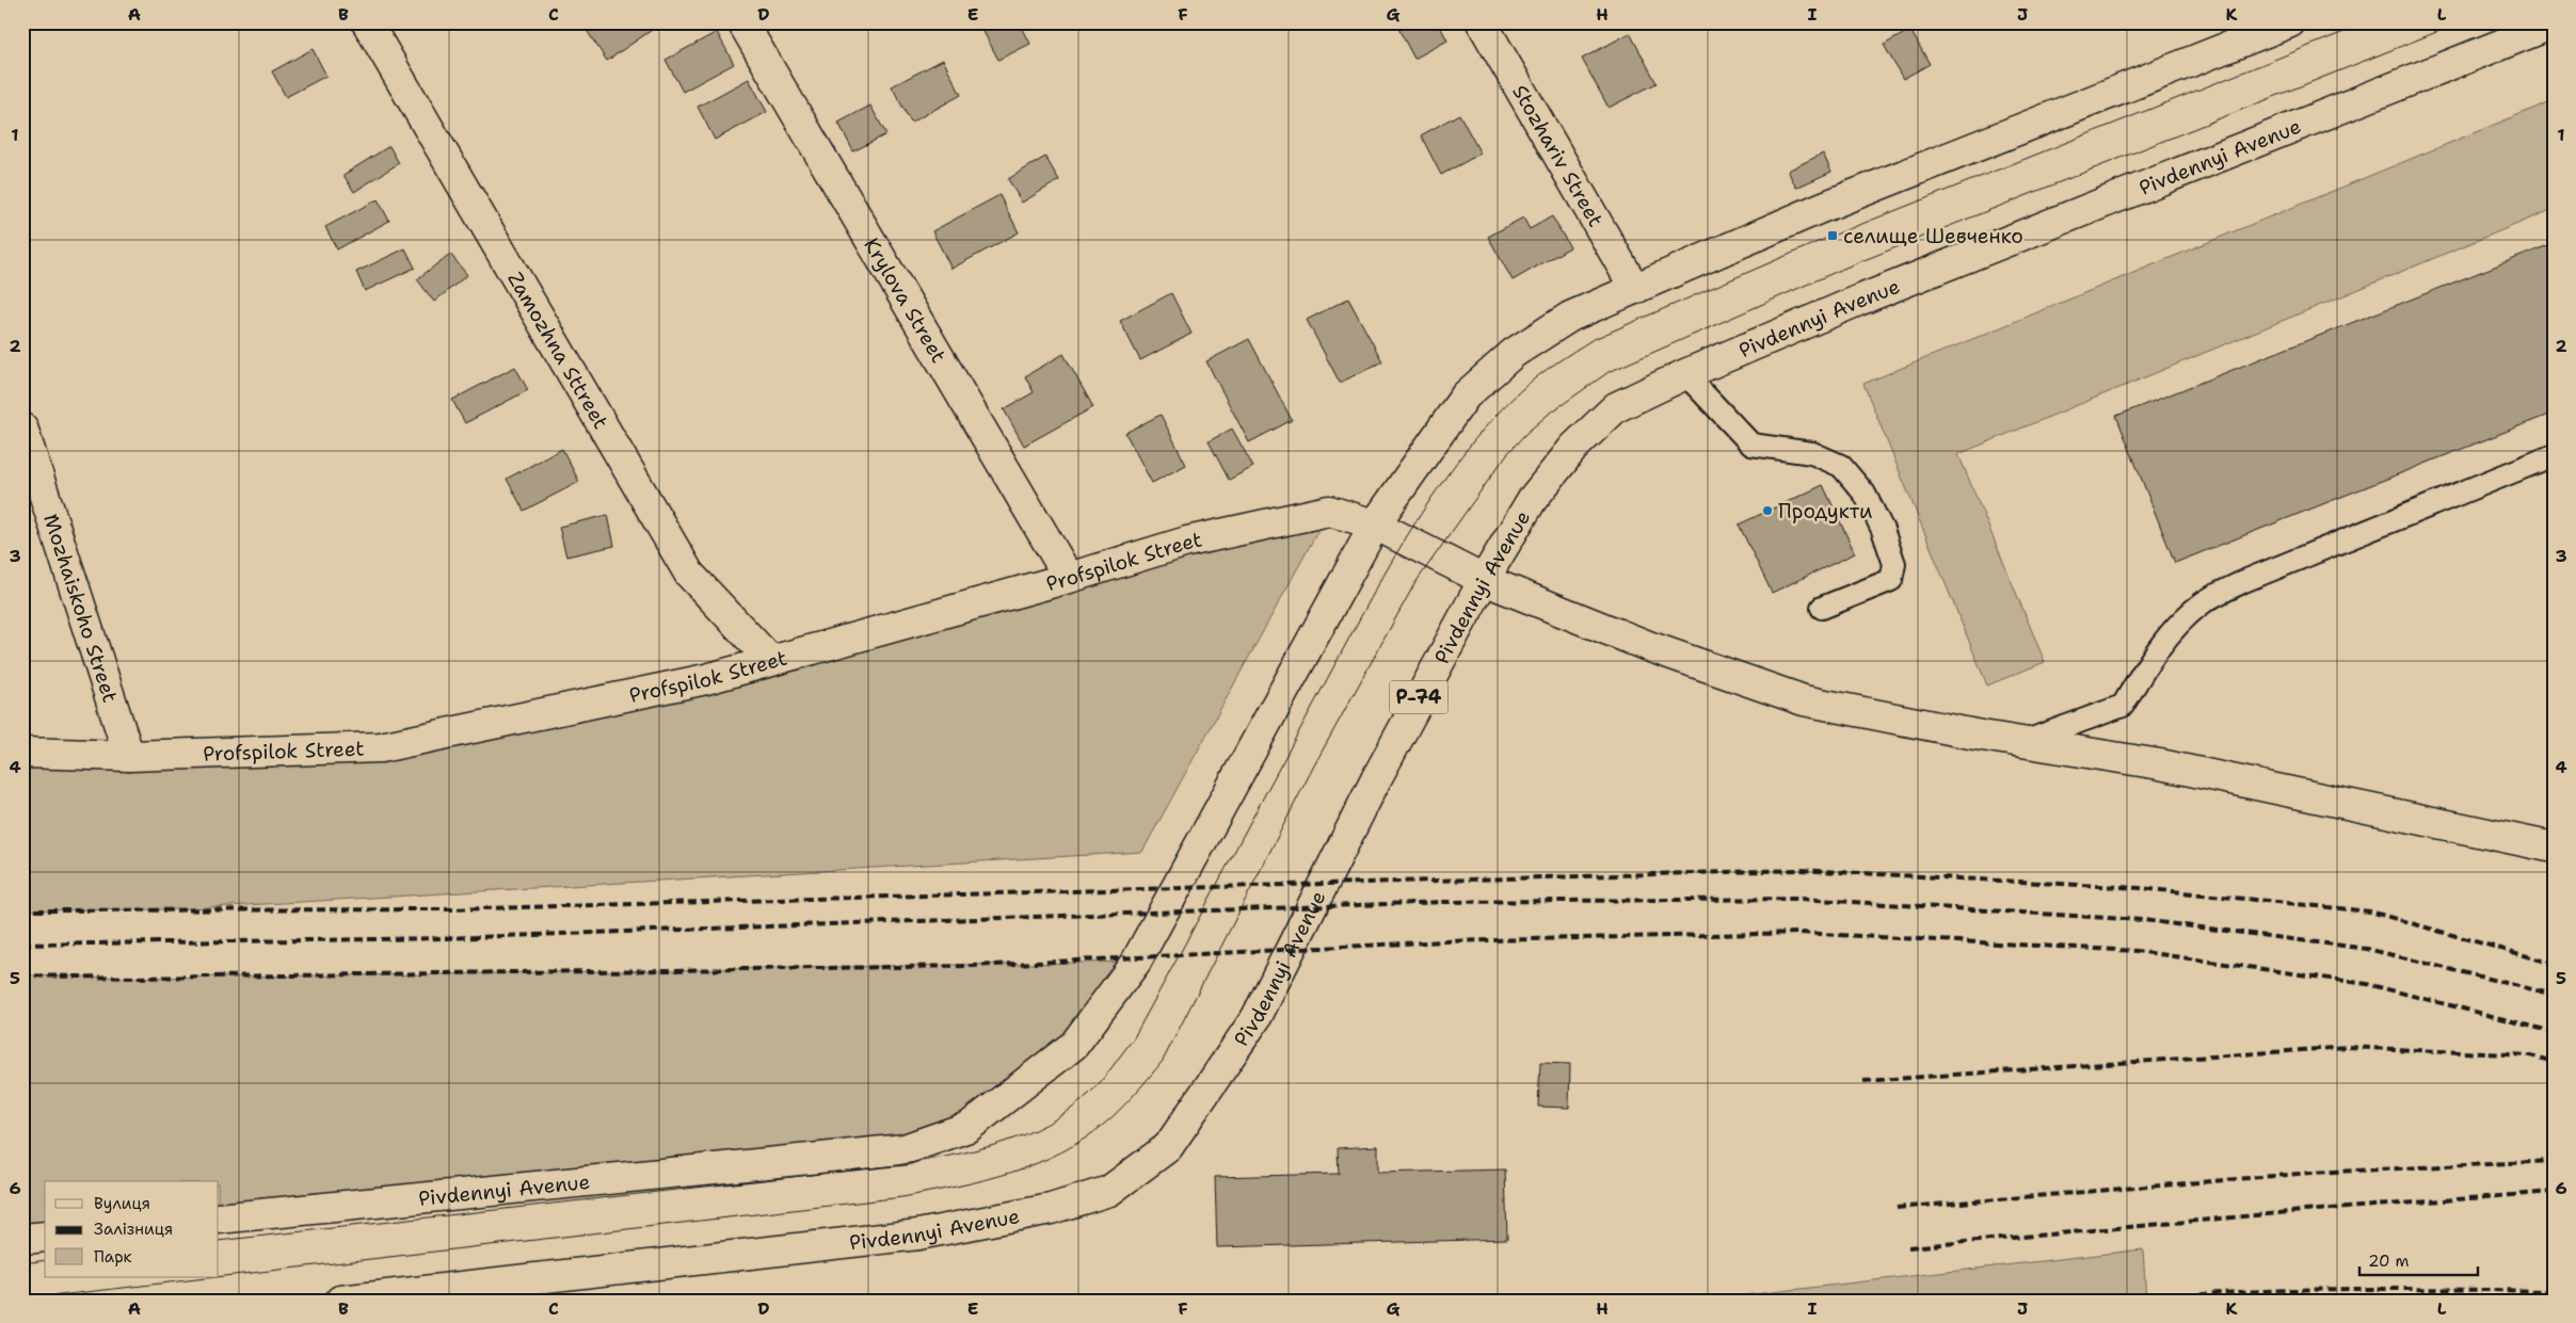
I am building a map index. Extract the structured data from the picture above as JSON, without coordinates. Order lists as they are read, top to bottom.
{
  "streets": {
    "main road": [
      "Stozhariv Street",
      "Pivdennyi Avenue",
      "Krylova Street",
      "Zamozhna Sttreet",
      "Profspilok Street",
      "Mozhaiskoho Street",
      "Р-74"
    ]
  },
  "crossings": [
    ["Stozhariv Street", "Pivdennyi Avenue"],
    ["Pivdennyi Avenue", "Profspilok Street"],
    ["Krylova Street", "Profspilok Street"],
    ["Zamozhna Sttreet", "Profspilok Street"],
    ["Profspilok Street", "Mozhaiskoho Street"]
  ],
  "places": {
    "transit": ["селище Шевченко"],
    "other": ["Продукти"]
  },
  "legend": ["Вулиця", "Залізниця", "Парк"],
  "scale_bar": "20 m",
  "grid": {
    "columns": [
      "A",
      "B",
      "C",
      "D",
      "E",
      "F",
      "G",
      "H",
      "I",
      "J",
      "K",
      "L"
    ],
    "rows": [
      "1",
      "2",
      "3",
      "4",
      "5",
      "6"
    ]
  }
}
